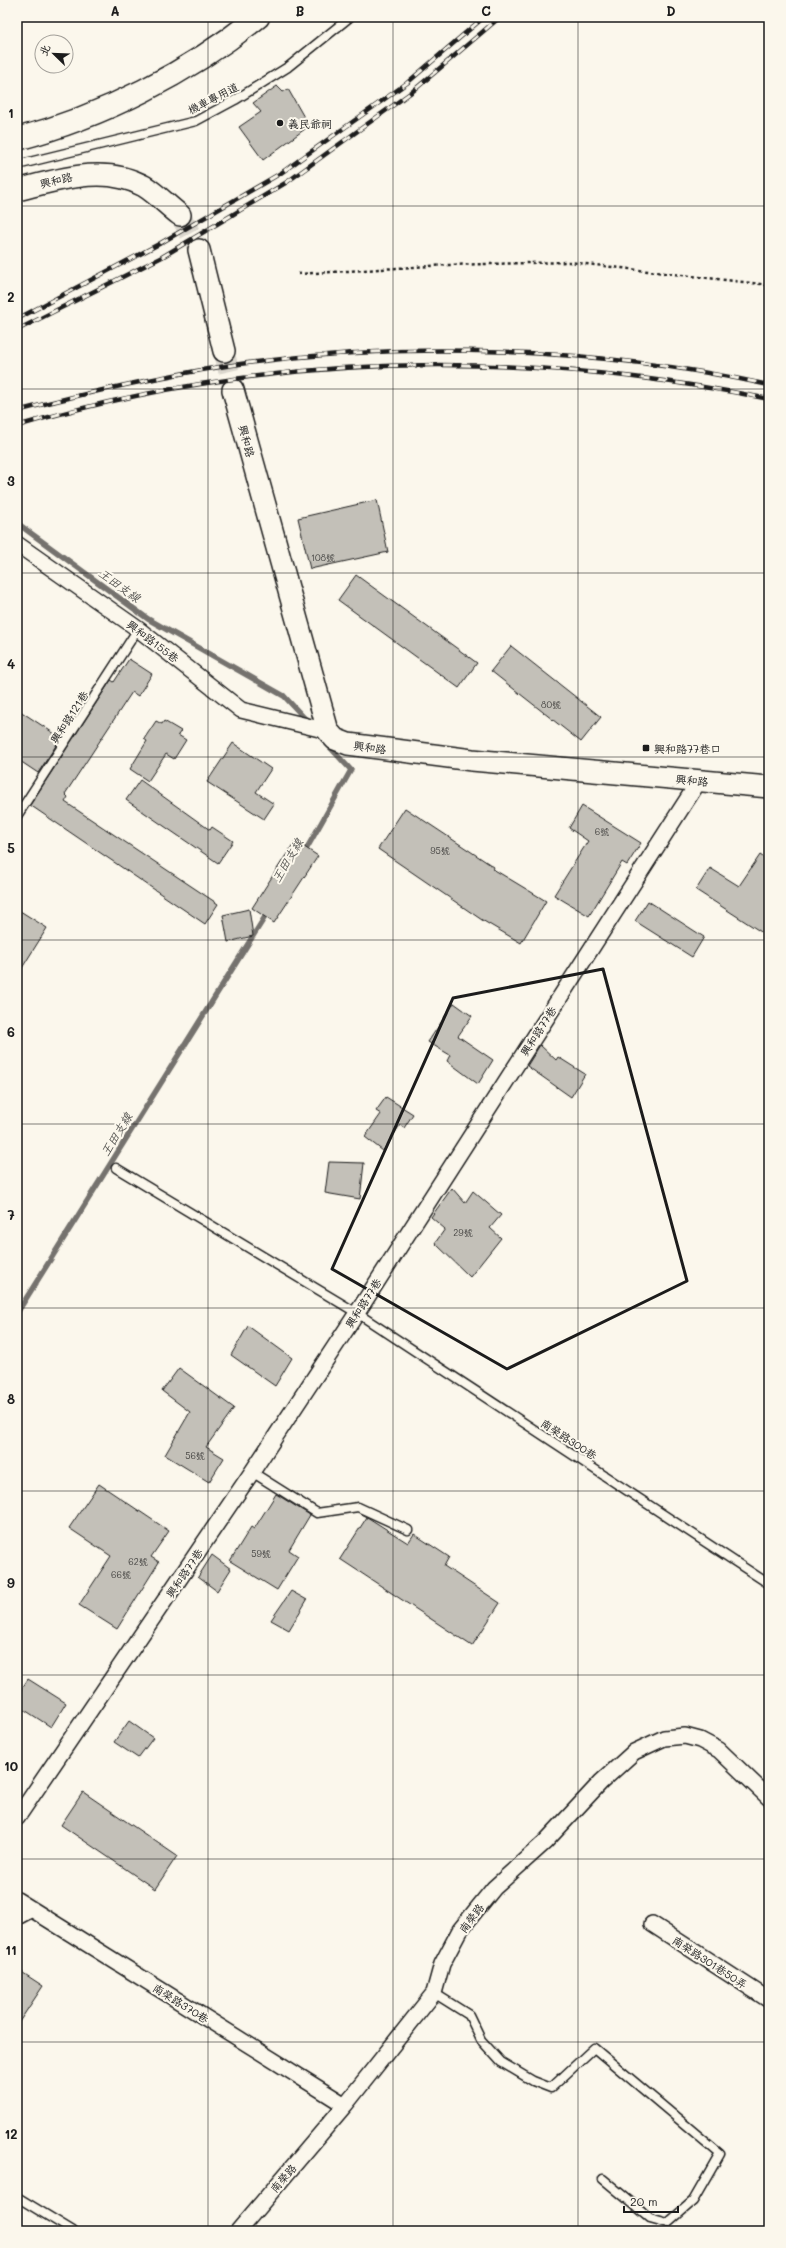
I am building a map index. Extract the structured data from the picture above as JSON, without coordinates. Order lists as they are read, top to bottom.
{
  "streets": {
    "street": [
      "興和路",
      "興和路155巷",
      "興和路77巷",
      "南榮路",
      "南榮路301巷50弄",
      "南榮路370巷"
    ],
    "lane": ["機車專用道", "興和路121巷", "南榮路300巷"]
  },
  "crossings": [
    ["興和路", "興和路155巷"],
    ["興和路", "興和路77巷"],
    ["興和路155巷", "興和路121巷"],
    ["興和路77巷", "南榮路300巷"],
    ["南榮路", "南榮路370巷"]
  ],
  "water": ["王田支線"],
  "places": {
    "other": ["義民爺祠"],
    "transit": ["興和路77巷口"]
  },
  "house_numbers": [
    "108號",
    "80號",
    "6號",
    "95號",
    "29號",
    "56號",
    "59號",
    "62號",
    "66號"
  ],
  "scale_bar": "20 m",
  "north": "top left",
  "grid": {
    "columns": [
      "A",
      "B",
      "C",
      "D"
    ],
    "rows": [
      "1",
      "2",
      "3",
      "4",
      "5",
      "6",
      "7",
      "8",
      "9",
      "10",
      "11",
      "12"
    ]
  }
}
